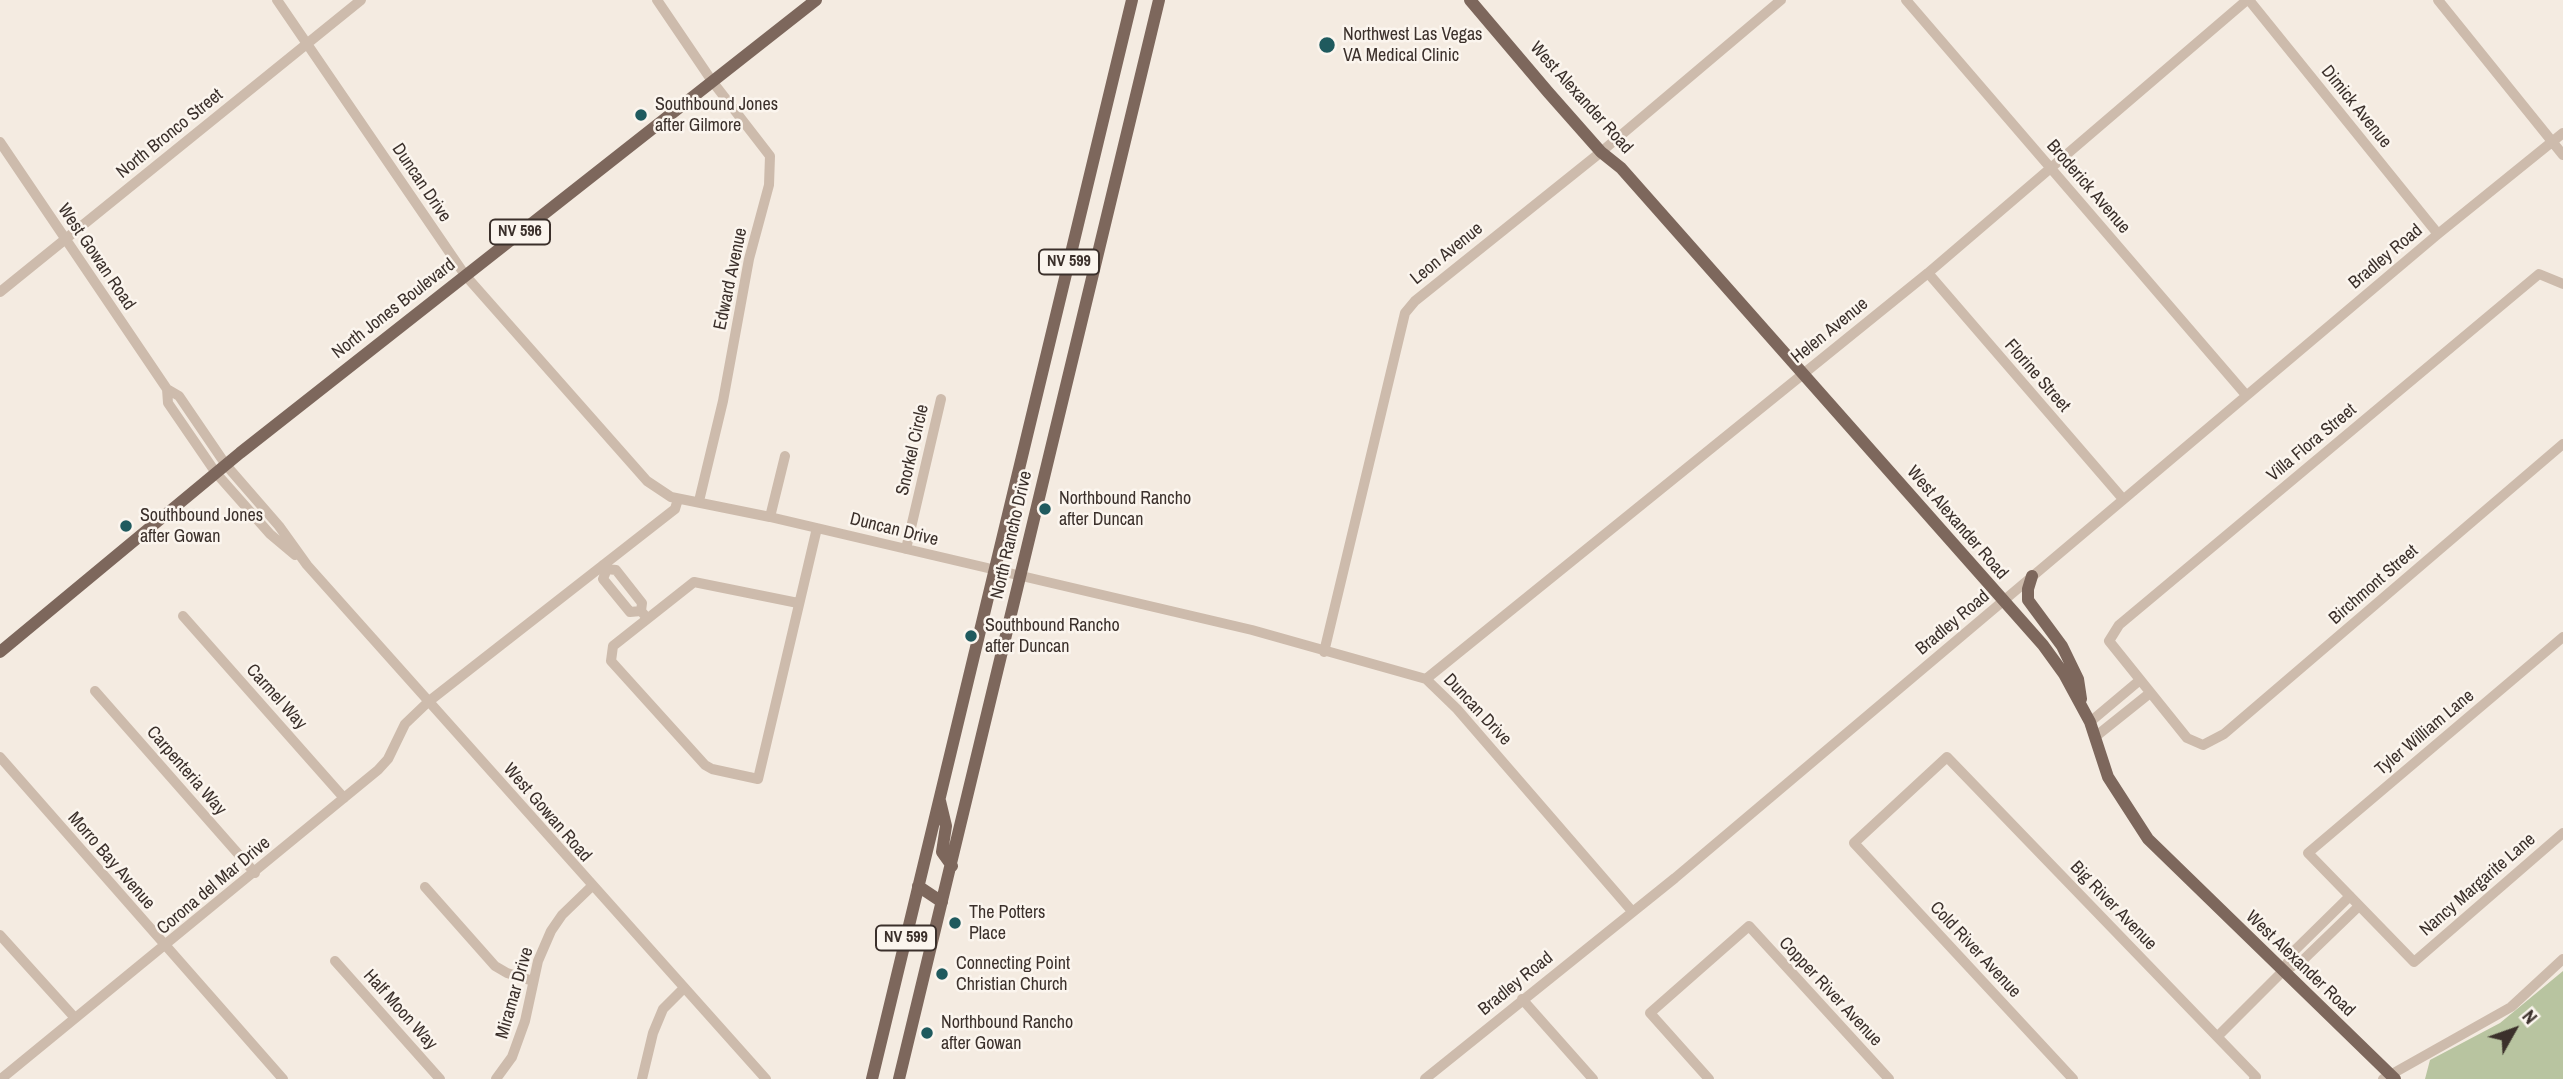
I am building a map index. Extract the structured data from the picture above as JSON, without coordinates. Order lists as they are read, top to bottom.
{
  "streets": {
    "main road": [
      "West Alexander Road",
      "NV 596",
      "NV 599",
      "North Jones Boulevard",
      "North Rancho Drive"
    ],
    "street": [
      "Dimick Avenue",
      "North Bronco Street",
      "Duncan Drive",
      "Broderick Avenue",
      "Leon Avenue",
      "West Gowan Road",
      "Bradley Road",
      "Edward Avenue",
      "Helen Avenue",
      "Florine Street",
      "Villa Flora Street",
      "Snorkel Circle",
      "Birchmont Street",
      "Carmel Way",
      "Tyler William Lane",
      "Carpenteria Way",
      "Morro Bay Avenue",
      "Nancy Margarite Lane",
      "Corona del Mar Drive",
      "Big River Avenue",
      "Cold River Avenue",
      "Copper River Avenue",
      "Miramar Drive",
      "Half Moon Way"
    ]
  },
  "crossings": [
    ["West Alexander Road", "Leon Avenue"],
    ["West Alexander Road", "Bradley Road"],
    ["West Alexander Road", "Helen Avenue"],
    ["Dimick Avenue", "Bradley Road"],
    ["Dimick Avenue", "Helen Avenue"],
    ["North Bronco Street", "Duncan Drive"],
    ["North Bronco Street", "West Gowan Road"],
    ["Duncan Drive", "Leon Avenue"],
    ["Duncan Drive", "Bradley Road"],
    ["Duncan Drive", "Edward Avenue"],
    ["Duncan Drive", "North Jones Boulevard"],
    ["Duncan Drive", "Helen Avenue"],
    ["Duncan Drive", "Snorkel Circle"],
    ["Duncan Drive", "North Rancho Drive"],
    ["Broderick Avenue", "Bradley Road"],
    ["Broderick Avenue", "Helen Avenue"],
    ["West Gowan Road", "North Jones Boulevard"],
    ["West Gowan Road", "Corona del Mar Drive"],
    ["West Gowan Road", "Miramar Drive"],
    ["Bradley Road", "Florine Street"],
    ["Edward Avenue", "North Jones Boulevard"],
    ["Helen Avenue", "Florine Street"],
    ["Carmel Way", "Corona del Mar Drive"],
    ["Carpenteria Way", "Corona del Mar Drive"],
    ["Morro Bay Avenue", "Corona del Mar Drive"],
    ["Big River Avenue", "Cold River Avenue"]
  ],
  "places": [
    "Northwest Las Vegas VA Medical Clinic",
    "Southbound Jones after Gilmore",
    "Northbound Rancho after Duncan",
    "Southbound Jones after Gowan",
    "Southbound Rancho after Duncan",
    "The Potters Place",
    "Connecting Point Christian Church",
    "Northbound Rancho after Gowan"
  ],
  "north": "top right"
}
